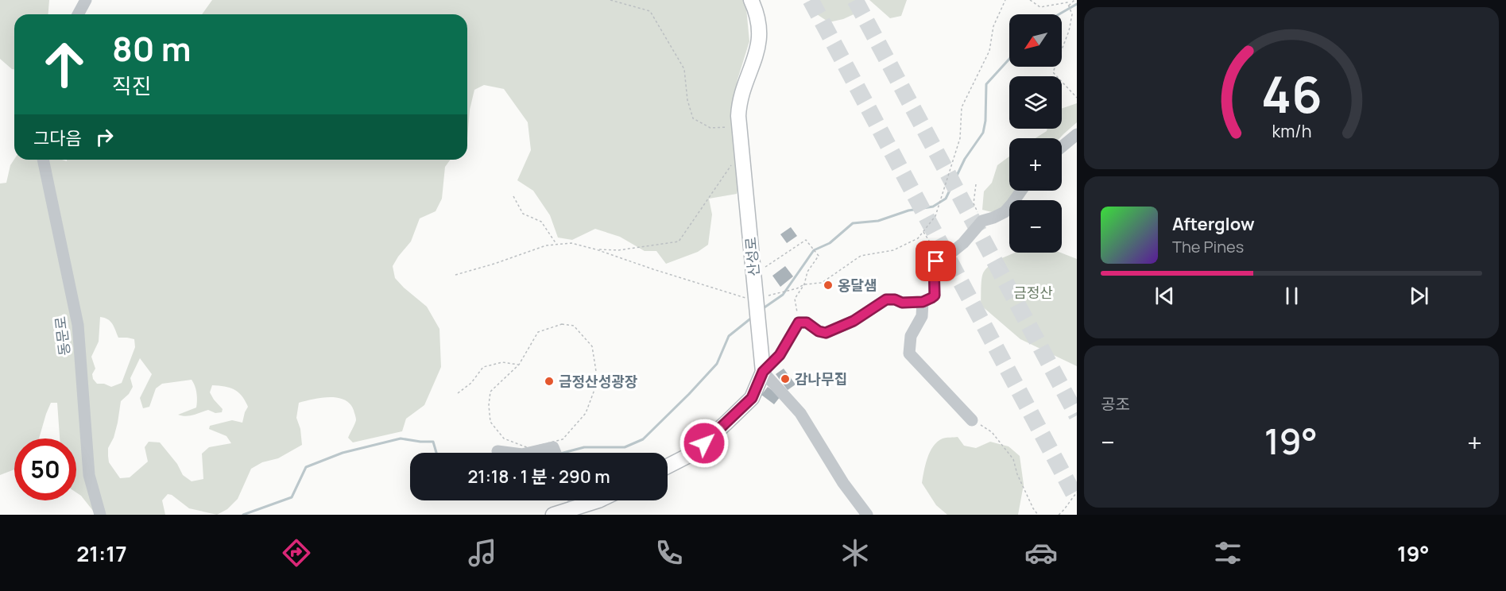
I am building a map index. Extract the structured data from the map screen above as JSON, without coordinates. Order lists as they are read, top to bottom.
{
  "streets": {
    "main road": ["산성로"],
    "street": ["동문로"]
  },
  "parks": ["금정산"],
  "places": ["옹달샘", "감나무집", "금정산성광장"],
  "north": "bottom left",
  "page": {
    "map_buttons": ["+", "−"],
    "turn": ["80 m", "직진"],
    "then": "그다음",
    "song": ["Afterglow", "The Pines"],
    "tile": "공조",
    "heat": ["−", "19°", "+"],
    "limit": "50",
    "trip": "21:18 · 1 분 · 290 m",
    "tabs": ["21:17", "19°"],
    "gauge": ["46", "km/h"]
  }
}
